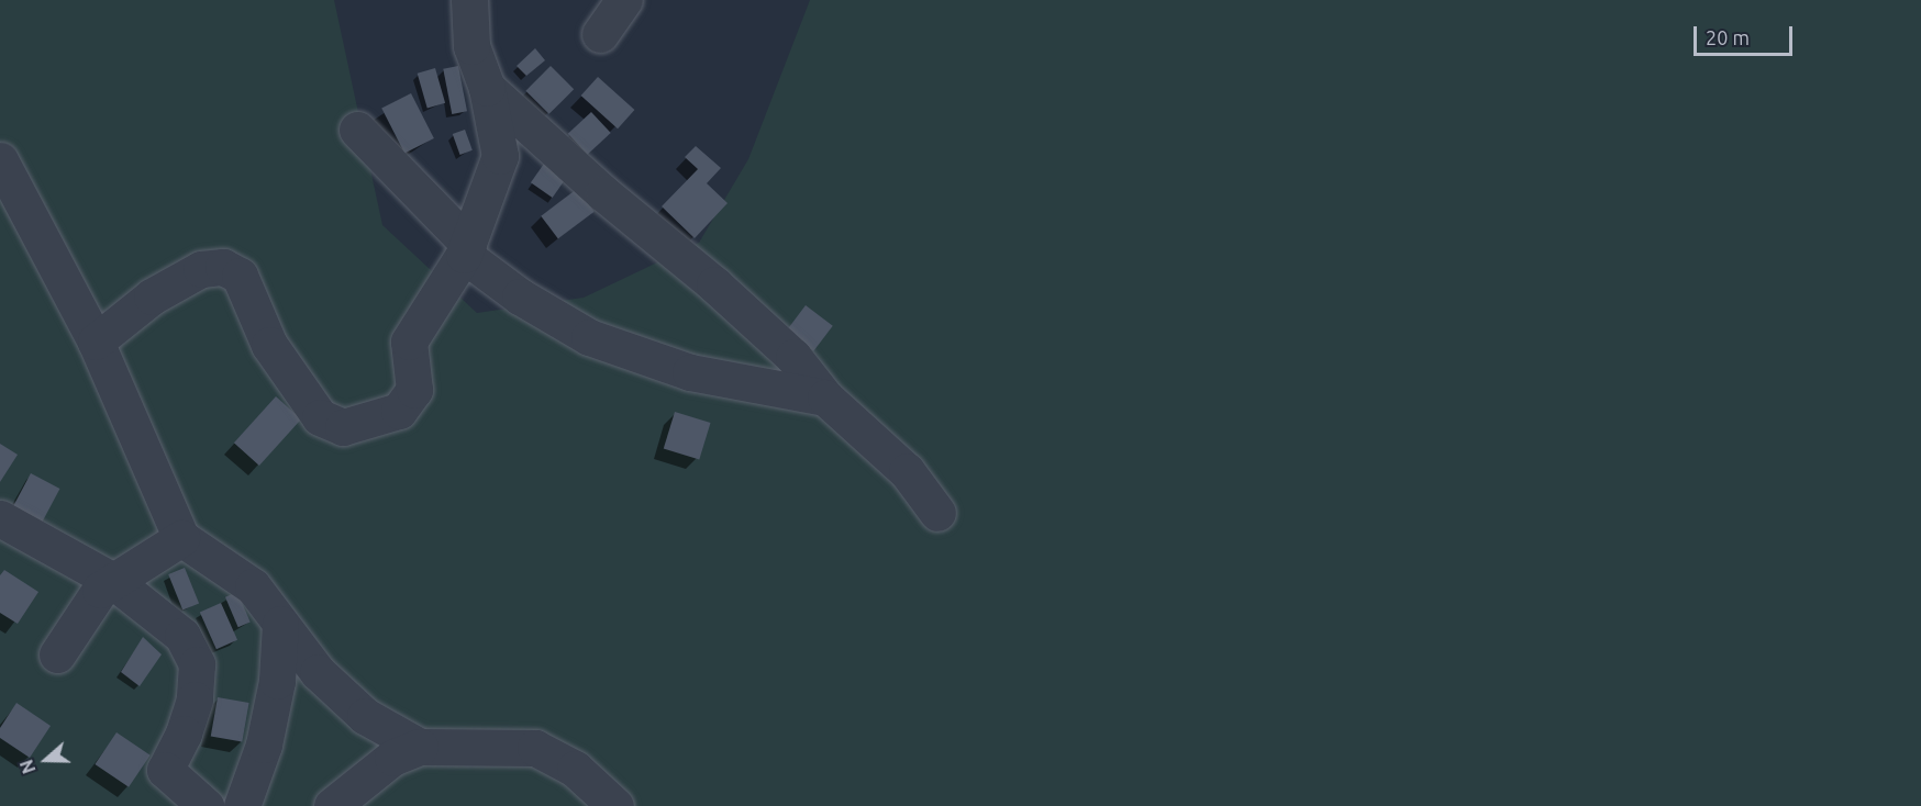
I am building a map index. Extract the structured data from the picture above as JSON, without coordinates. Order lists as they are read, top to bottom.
{
  "scale_bar": "20 m",
  "north": "left"
}
